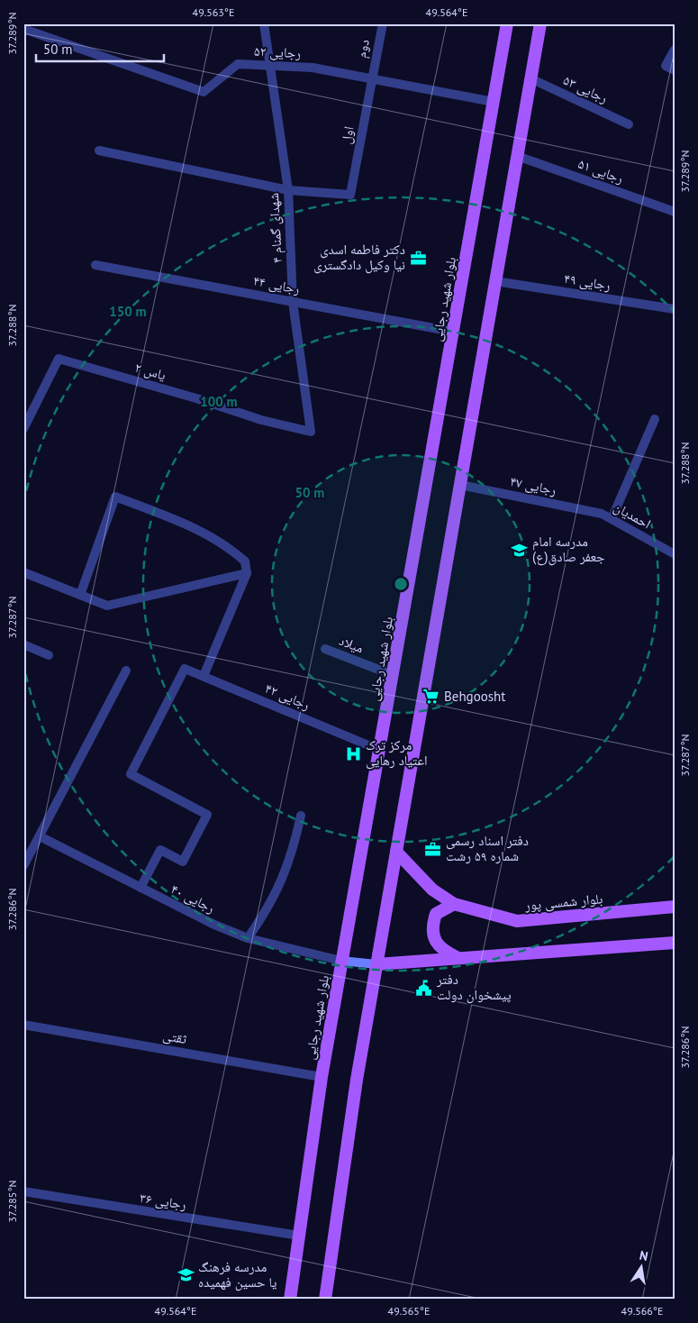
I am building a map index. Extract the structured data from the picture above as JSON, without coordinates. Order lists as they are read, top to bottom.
{
  "streets": {
    "main road": ["بلوار شهید رجایی", "بلوار شمسی پور"],
    "street": [
      "دوم",
      "رجایی ۵۲",
      "رجایی ۵۳",
      "اول",
      "رجایی ۵۱",
      "شهدای گمنام ۴",
      "رجایی ۴۹",
      "رجایی ۴۴",
      "یاس ۲",
      "رجایی ۴۷",
      "احمدیان",
      "میلاد",
      "رجایی ۴۲",
      "رجایی ۴۰",
      "ثقتی",
      "رجایی ۳۶"
    ]
  },
  "crossings": [
    ["دوم", "رجایی ۵۲"],
    ["دوم", "اول"],
    ["رجایی ۵۲", "اول"],
    ["رجایی ۵۲", "شهدای گمنام ۴"],
    ["رجایی ۵۲", "بلوار شهید رجایی"],
    ["اول", "شهدای گمنام ۴"],
    ["شهدای گمنام ۴", "رجایی ۴۴"],
    ["شهدای گمنام ۴", "یاس ۲"],
    ["رجایی ۴۴", "بلوار شهید رجایی"],
    ["بلوار شهید رجایی", "میلاد"],
    ["بلوار شهید رجایی", "رجایی ۴۲"],
    ["بلوار شهید رجایی", "رجایی ۴۰"],
    ["بلوار شهید رجایی", "ثقتی"],
    ["بلوار شهید رجایی", "رجایی ۳۶"],
    ["رجایی ۴۷", "احمدیان"],
    ["رجایی ۴۲", "رجایی ۴۰"]
  ],
  "places": {
    "office": ["دکتر فاطمه اسدی نیا وکیل دادگستری", "دفتر اسناد رسمی شماره ۵۹ رشت"],
    "school or university": ["مدرسه امام جعفر صادق(ع)", "مدرسه فرهنگ یا حسین فهمیده"],
    "supermarket": ["Behgoosht"],
    "hospital": ["مرکز ترک اعتیاد رهایی"],
    "public building": ["دفتر پیشخوان دولت"]
  },
  "scale_bar": "50 m",
  "north": "top",
  "coordinates": [
    "49.563°E",
    "49.564°E",
    "37.289°N",
    "37.288°N",
    "37.287°N",
    "37.286°N",
    "37.285°N",
    "49.565°E",
    "49.566°E"
  ],
  "rings": ["150 m", "100 m", "50 m"]
}
